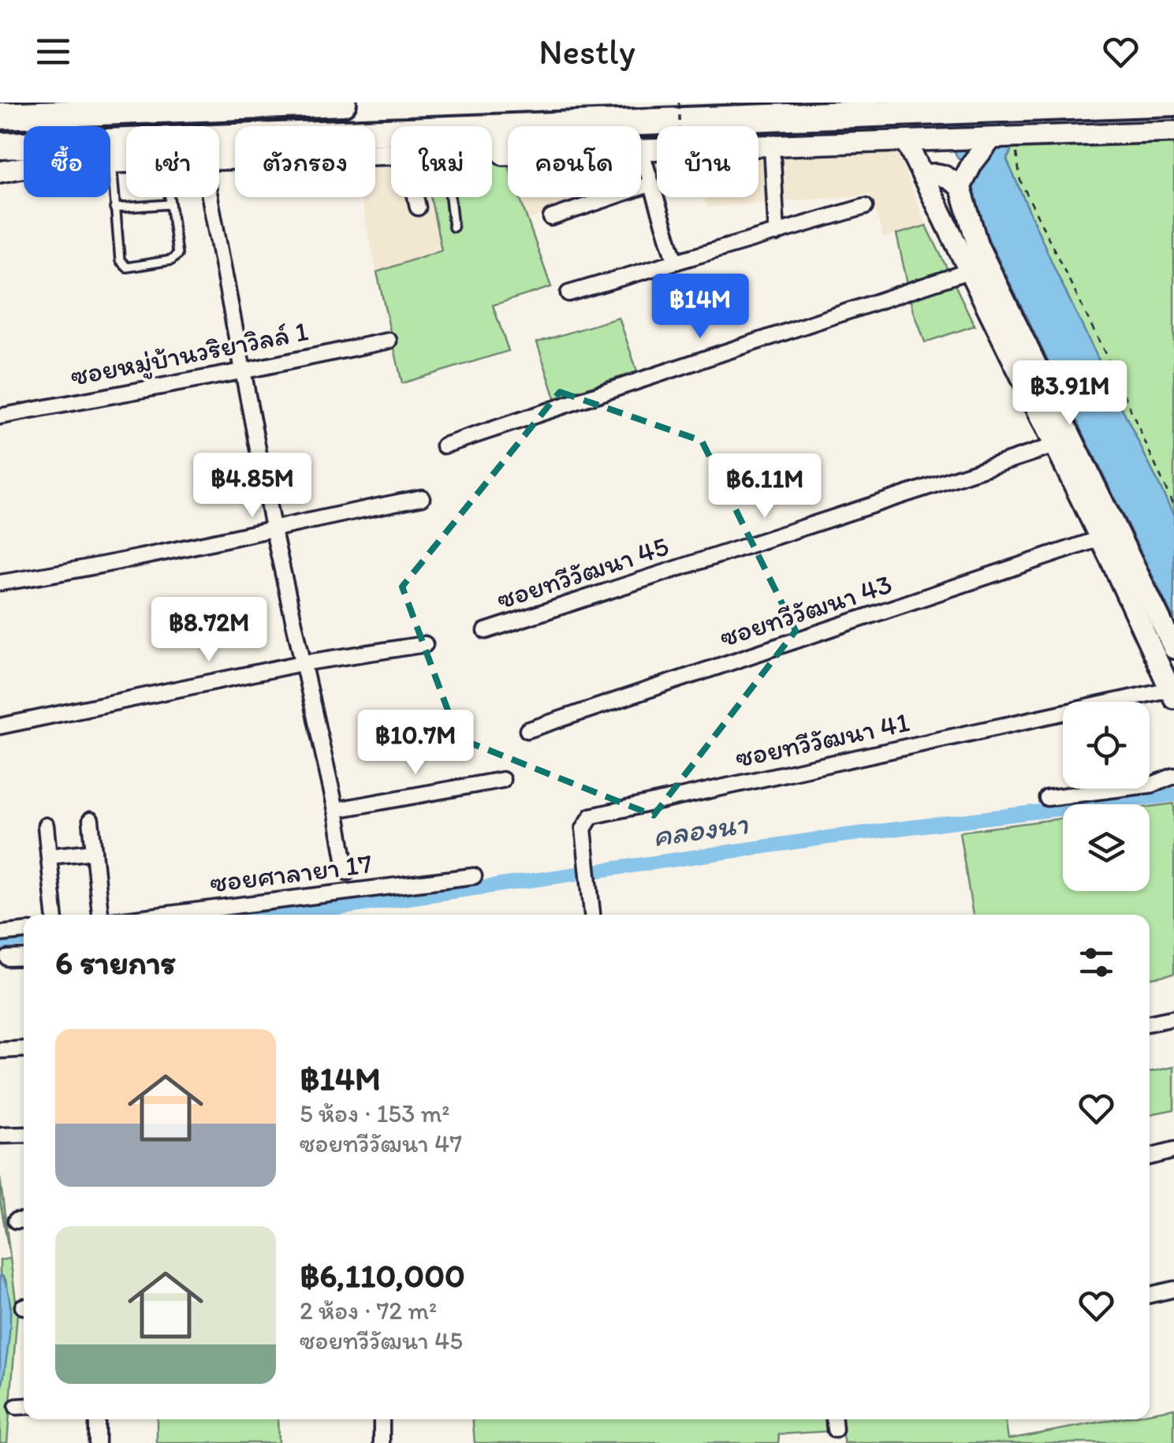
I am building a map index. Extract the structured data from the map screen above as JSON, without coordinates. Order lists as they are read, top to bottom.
{
  "streets": {
    "street": [
      "ซอยหมู่บ้านวริยาวิลล์ 1",
      "ซอยทวีวัฒนา 45",
      "ซอยทวีวัฒนา 43",
      "ซอยทวีวัฒนา 41",
      "ซอยศาลายา 17"
    ]
  },
  "water": ["คลองนา"],
  "page": {
    "header": "Nestly",
    "chip": [
      "ซื้อ",
      "เช่า",
      "ตัวกรอง",
      "ใหม่",
      "คอนโด",
      "บ้าน"
    ],
    "price": [
      "฿14M",
      "฿3.91M",
      "฿4.85M",
      "฿6.11M",
      "฿8.72M",
      "฿10.7M"
    ],
    "heading": "6 รายการ",
    "list": [
      {
        "name": "฿14M",
        "note": "5 ห้อง · 153 m² · ซอยทวีวัฒนา 47"
      },
      {
        "name": "฿6,110,000",
        "note": "2 ห้อง · 72 m² · ซอยทวีวัฒนา 45"
      }
    ]
  }
}
